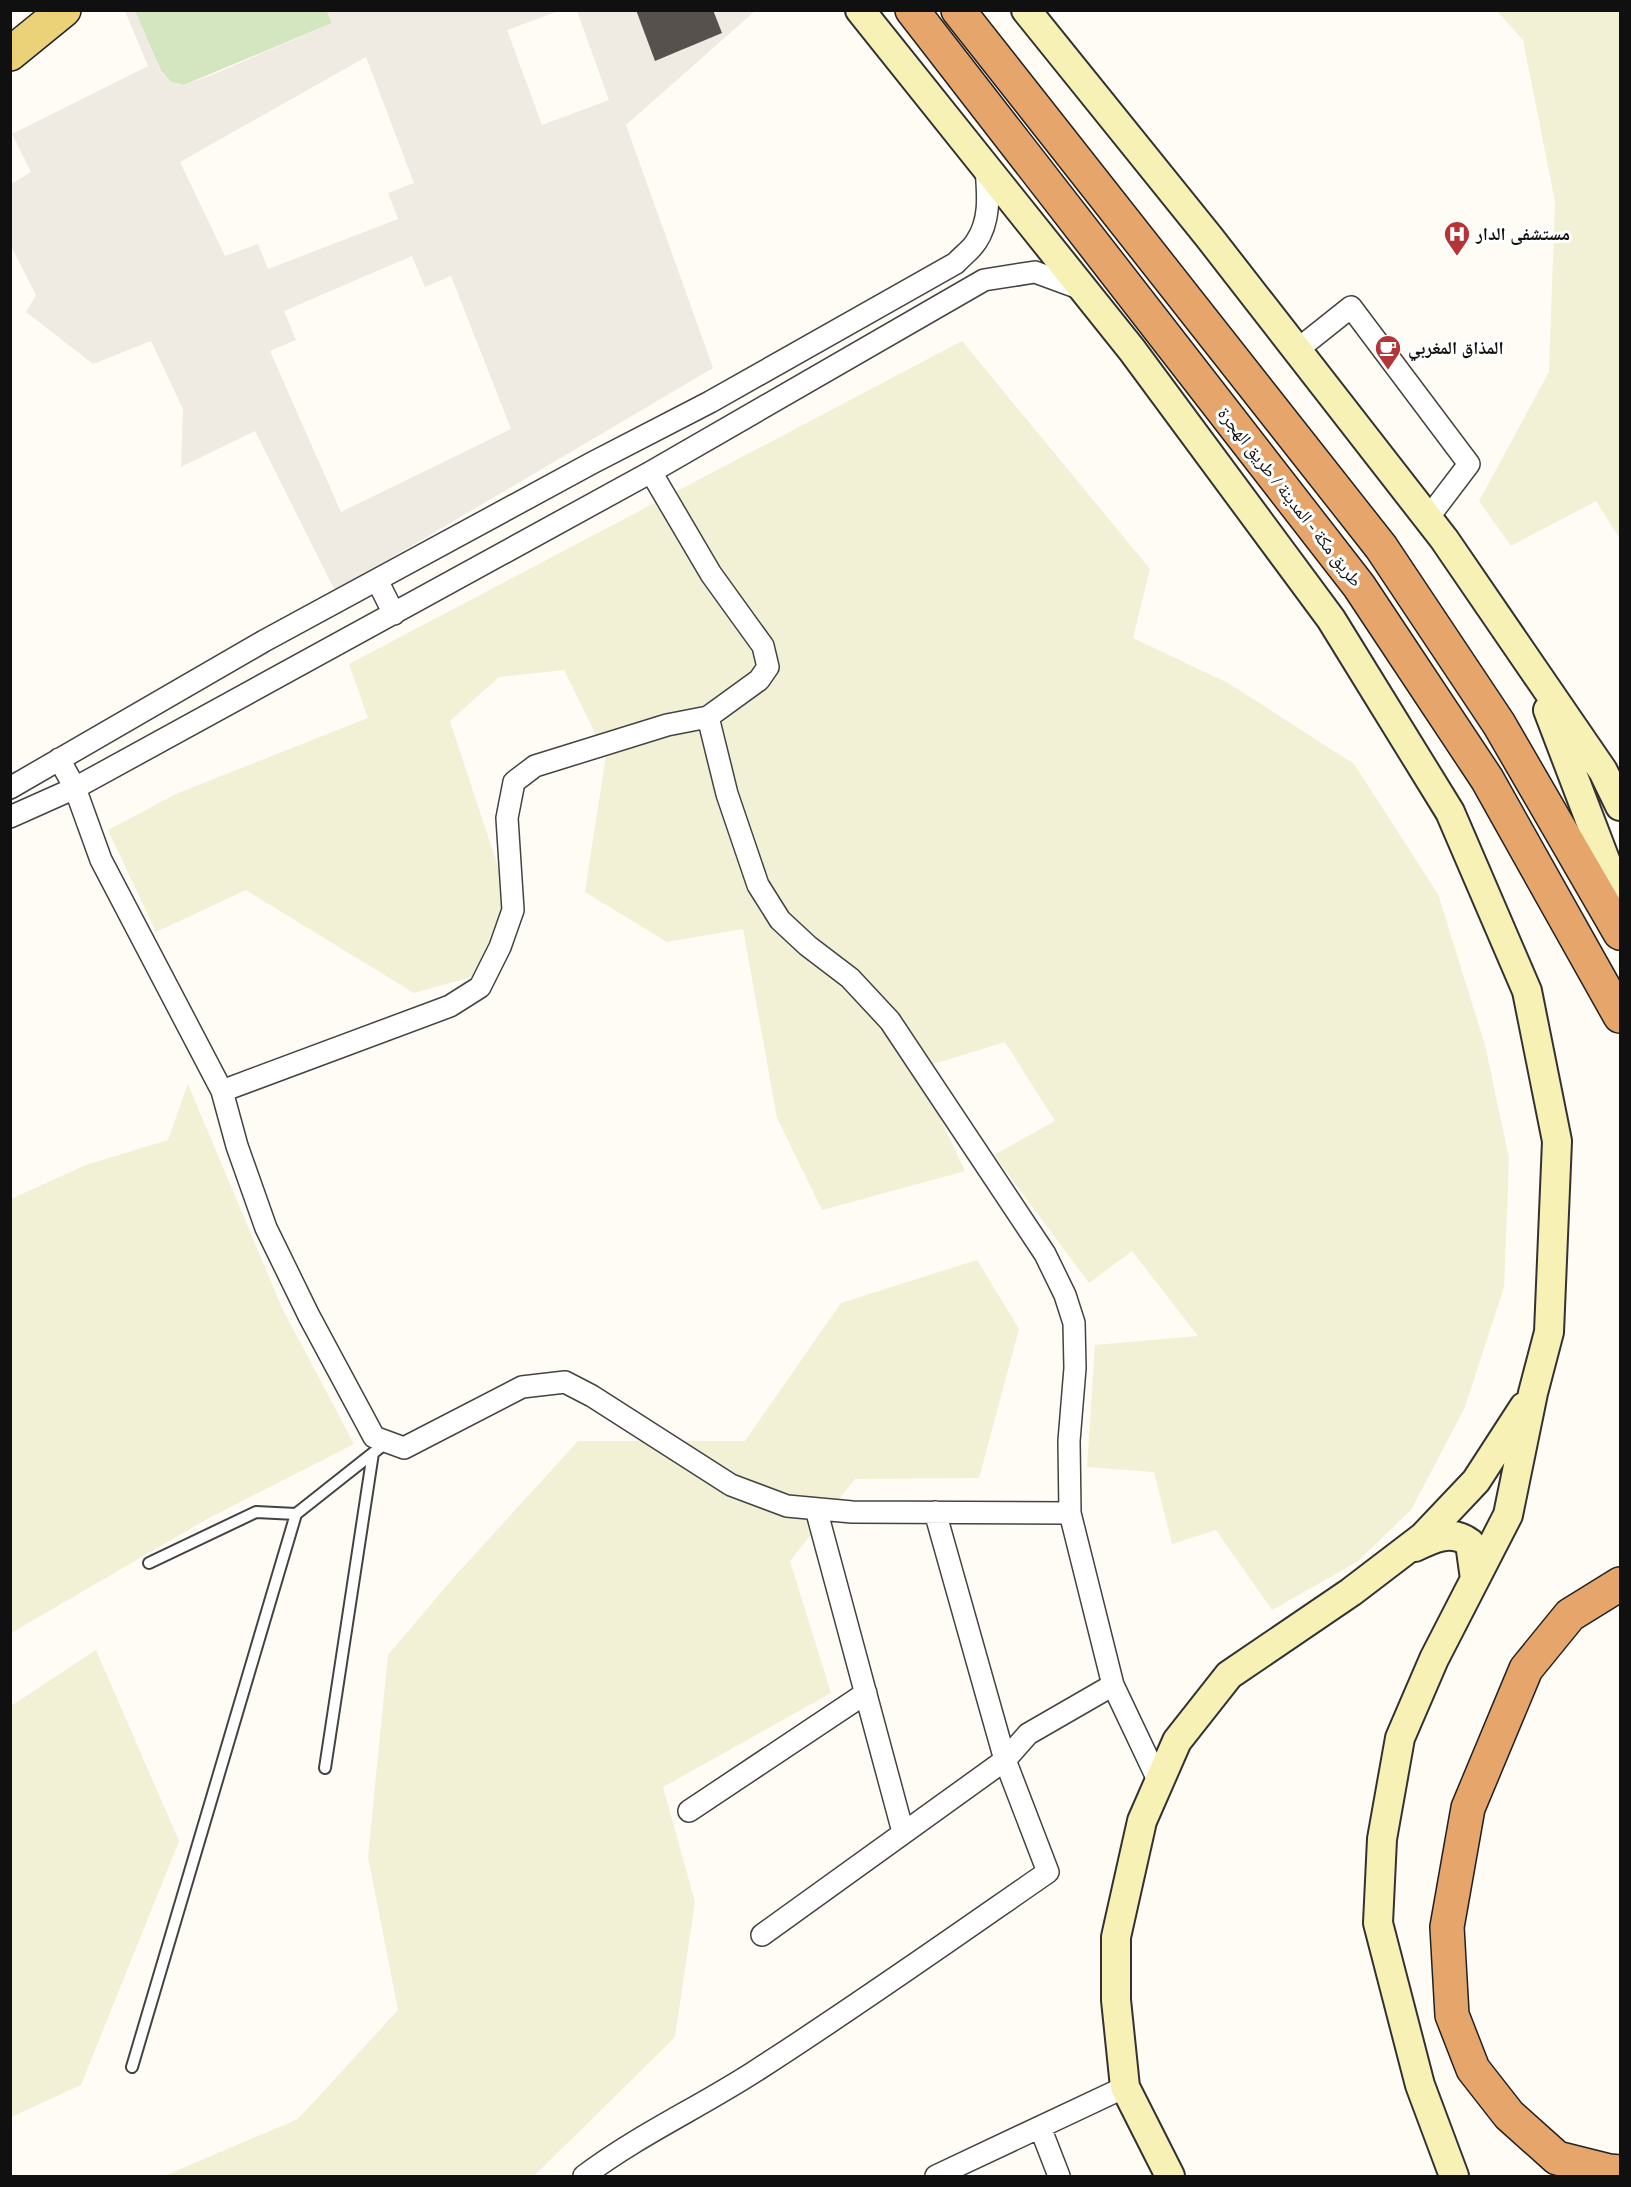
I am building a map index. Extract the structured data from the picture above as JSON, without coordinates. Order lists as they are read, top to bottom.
{
  "streets": {
    "highway": ["طريق مكة - المدينة / طريق الهجرة"]
  },
  "places": {
    "hospital": ["مستشفى الدار"],
    "cafe": ["المذاق المغربي"]
  }
}
